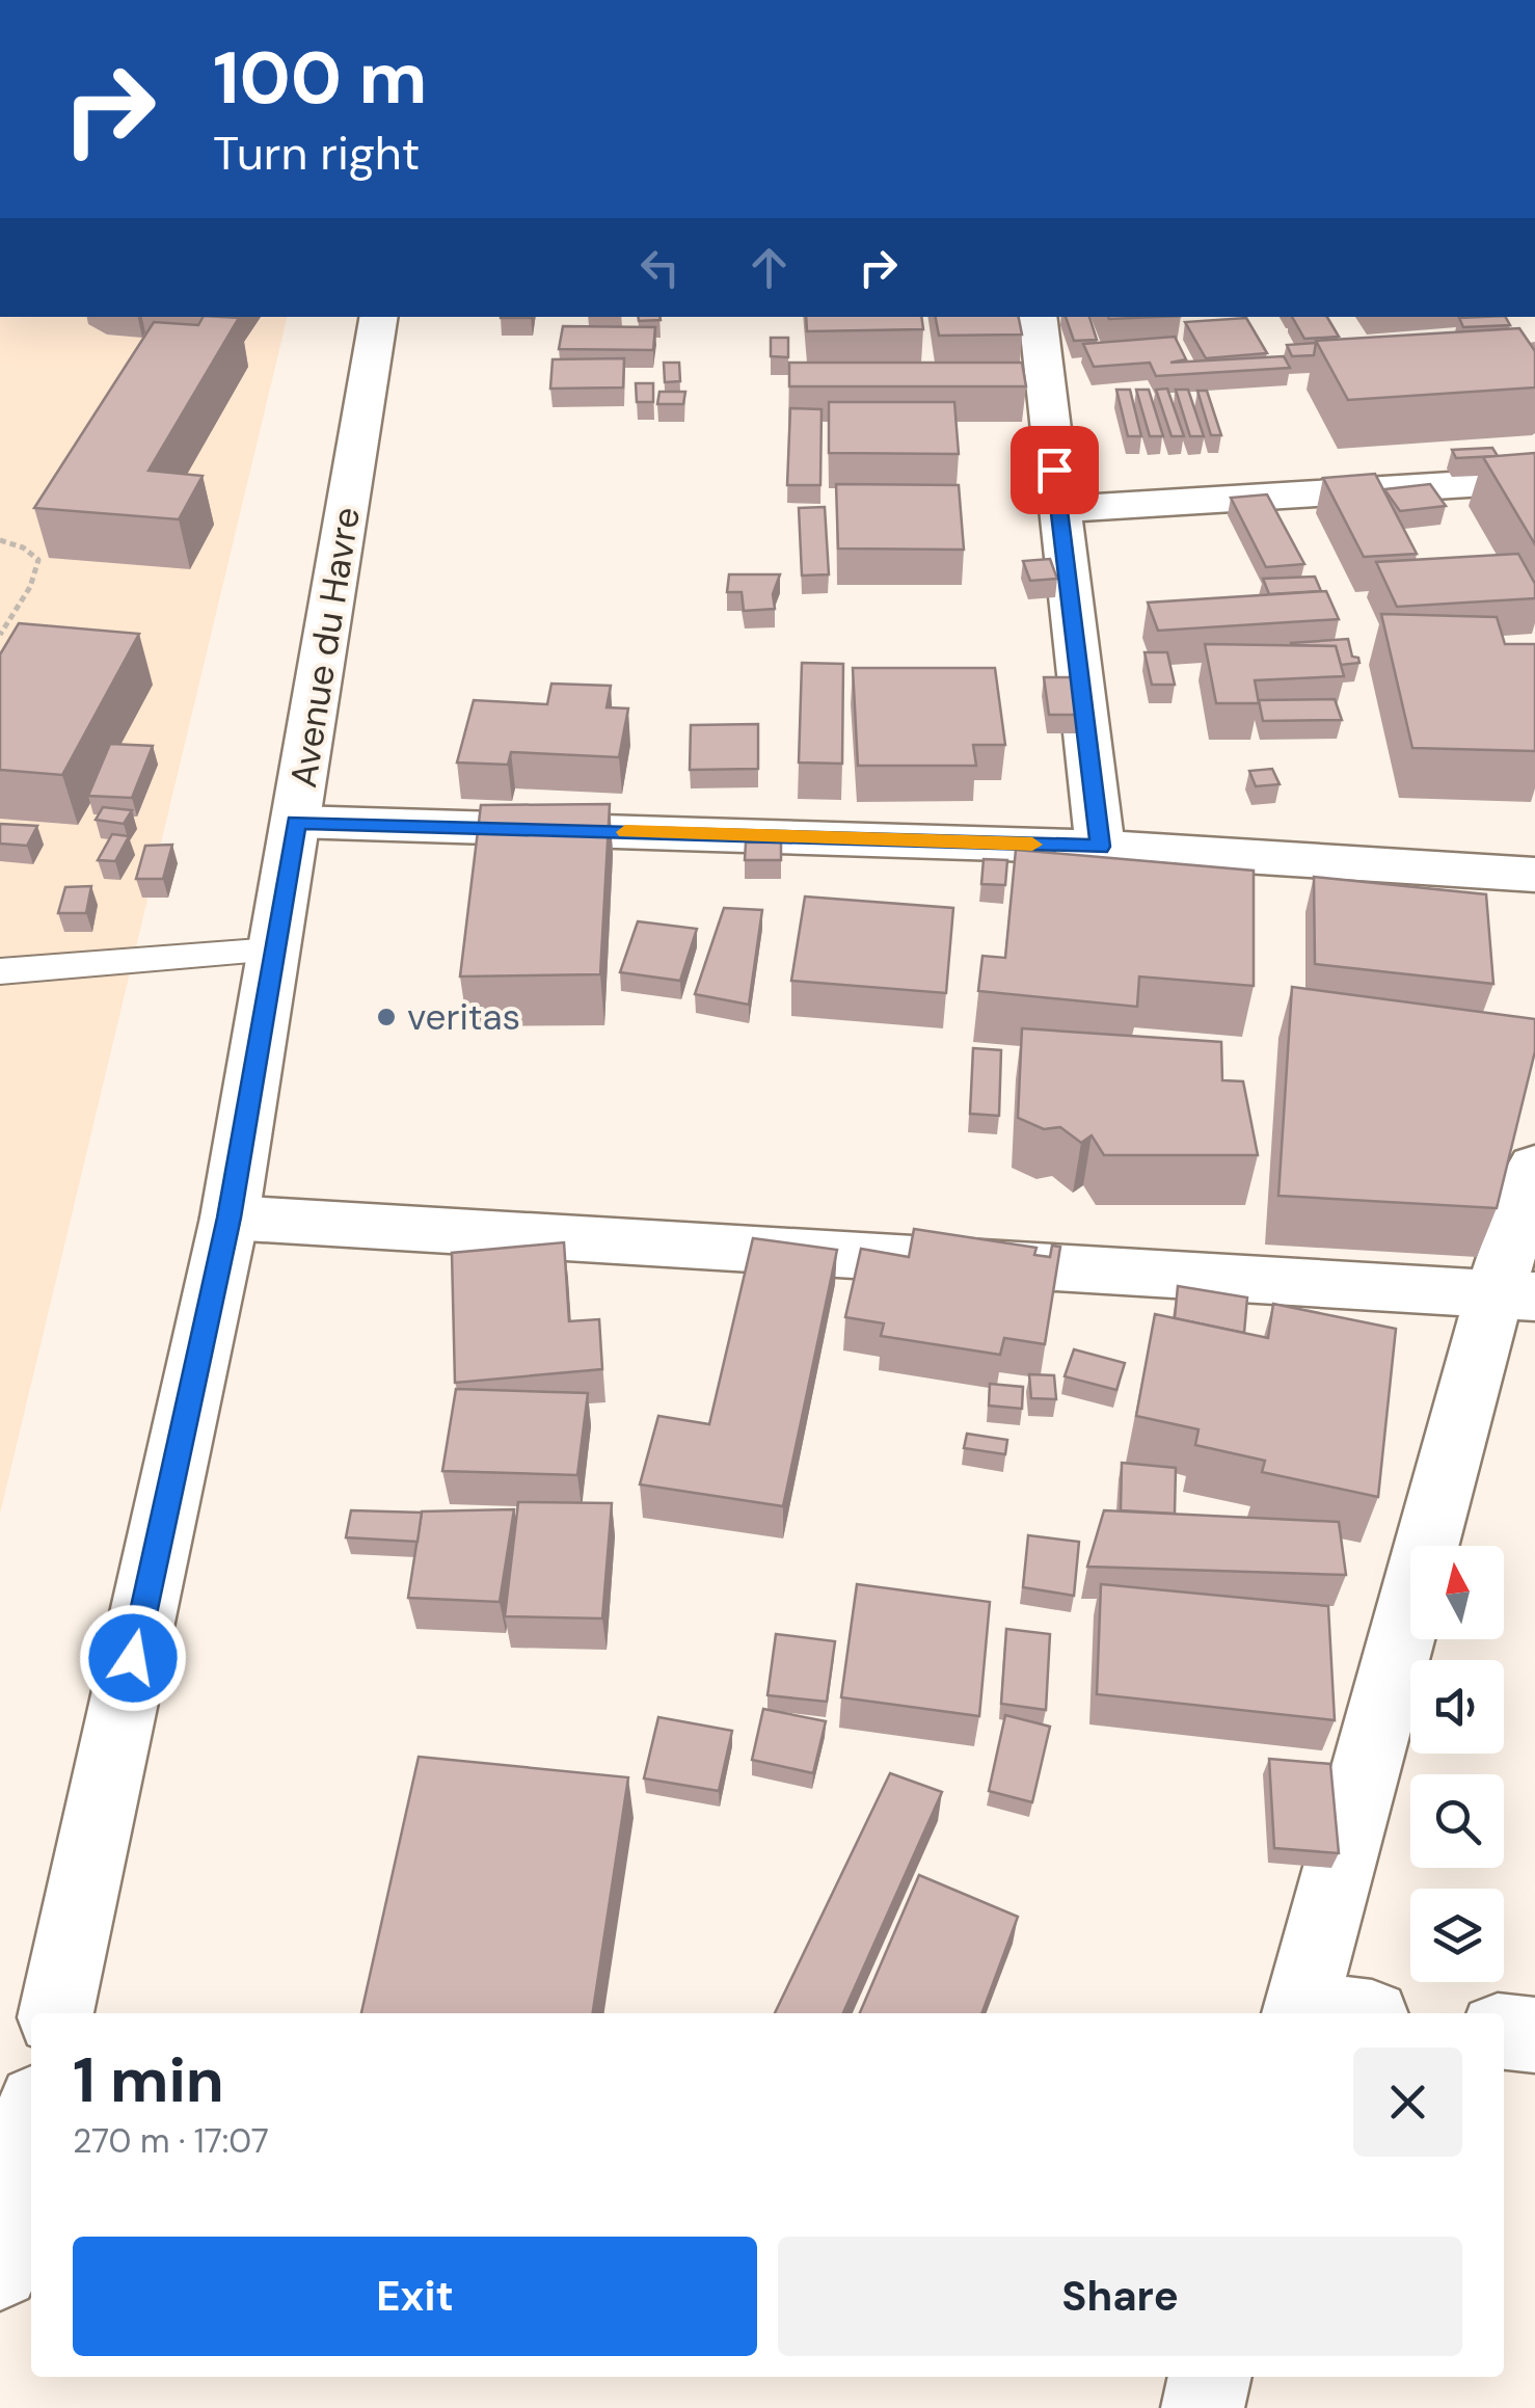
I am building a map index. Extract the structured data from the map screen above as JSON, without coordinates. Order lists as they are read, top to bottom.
{
  "streets": {
    "street": ["Avenue du Havre"]
  },
  "places": ["veritas"],
  "north": "top",
  "page": {
    "turn": ["100 m", "Turn right"],
    "heading": ["1 min", "270 m · 17:07"],
    "buttons": ["Exit", "Share"]
  }
}
